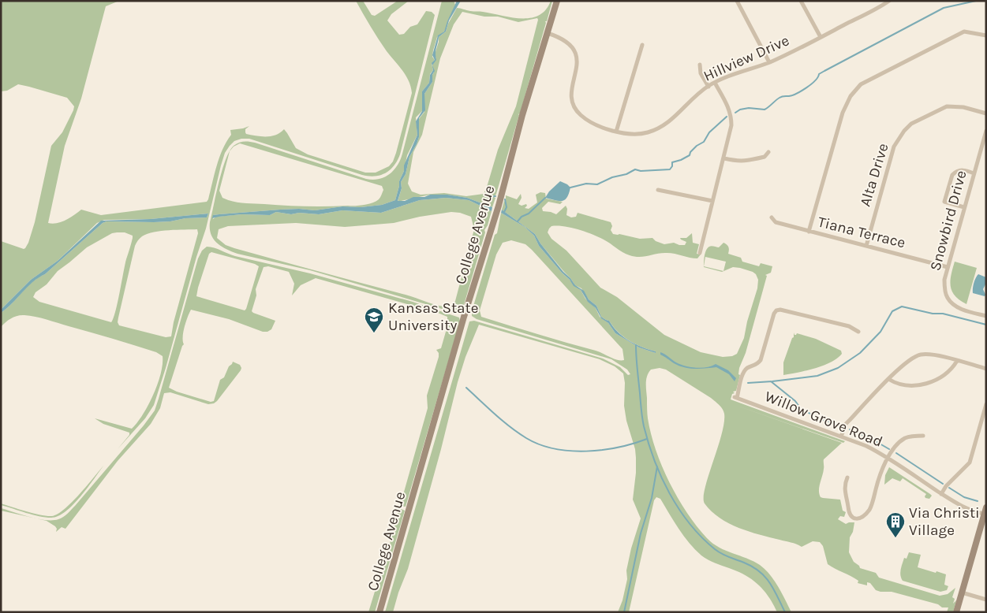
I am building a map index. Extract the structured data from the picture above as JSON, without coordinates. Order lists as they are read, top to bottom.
{
  "streets": {
    "street": [
      "Hillview Drive",
      "Alta Drive",
      "Snowbird Drive",
      "Tiana Terrace",
      "College Avenue",
      "Willow Grove Road"
    ]
  },
  "crossings": [
    ["Hillview Drive", "College Avenue"],
    ["Alta Drive", "Tiana Terrace"],
    ["Snowbird Drive", "Tiana Terrace"]
  ],
  "places": {
    "school or university": ["Kansas State University"],
    "building": ["Via Christi Village"]
  }
}
